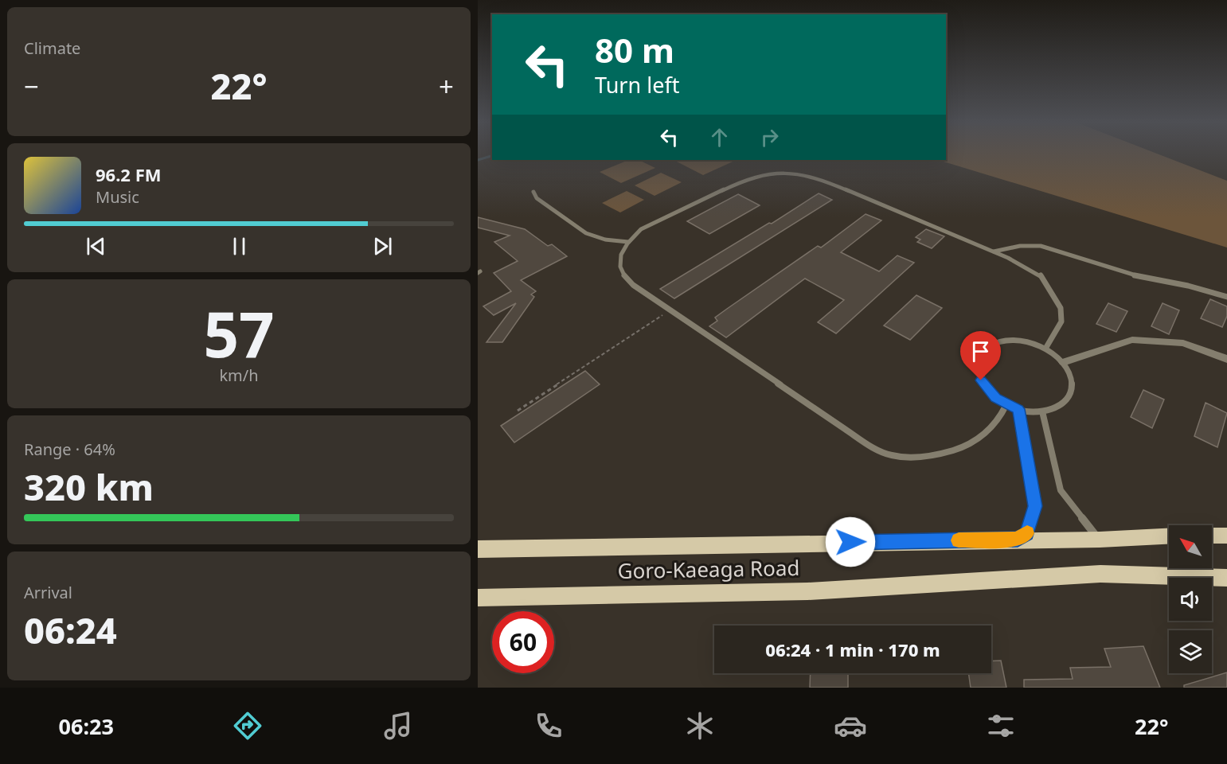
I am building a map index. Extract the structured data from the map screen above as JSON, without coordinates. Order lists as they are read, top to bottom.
{
  "streets": {
    "main road": ["Goro-Kaeaga Road"]
  },
  "north": "top left",
  "page": {
    "tile": [
      "Climate",
      ["57", "km/h"],
      ["Range · 64%", "320 km"],
      ["Arrival", "06:24"]
    ],
    "turn": ["80 m", "Turn left"],
    "heat": ["−", "22°", "+"],
    "song": ["96.2 FM", "Music"],
    "limit": "60",
    "trip": "06:24 · 1 min · 170 m",
    "tabs": ["06:23", "22°"]
  }
}
